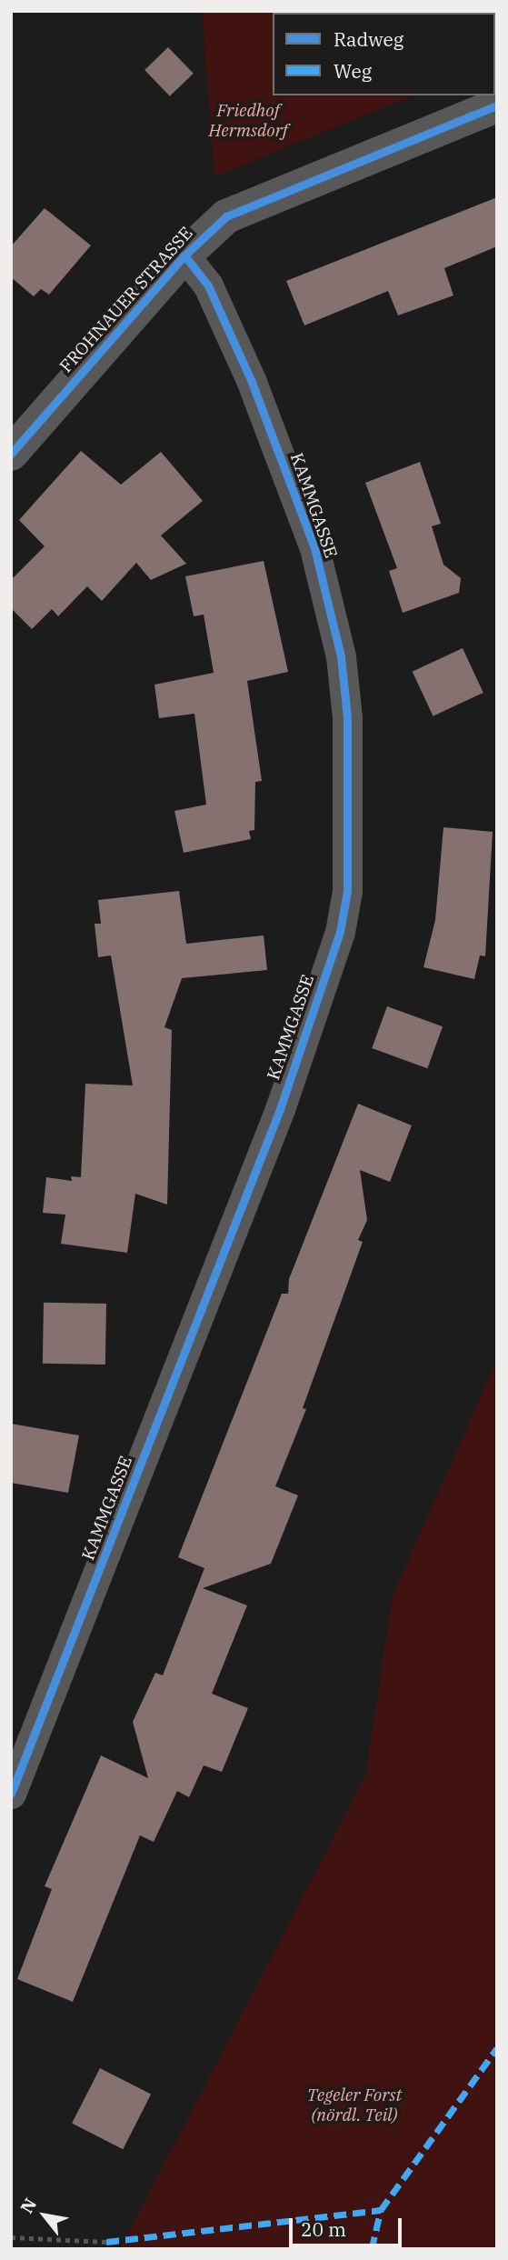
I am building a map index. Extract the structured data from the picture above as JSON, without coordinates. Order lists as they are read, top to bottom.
{
  "streets": {
    "street": ["FROHNAUER STRASSE", "KAMMGASSE"]
  },
  "crossings": [
    ["FROHNAUER STRASSE", "KAMMGASSE"]
  ],
  "parks": ["Friedhof Hermsdorf", "Tegeler Forst (nördl. Teil)"],
  "legend": ["Radweg", "Weg"],
  "scale_bar": "20 m",
  "north": "top left"
}
